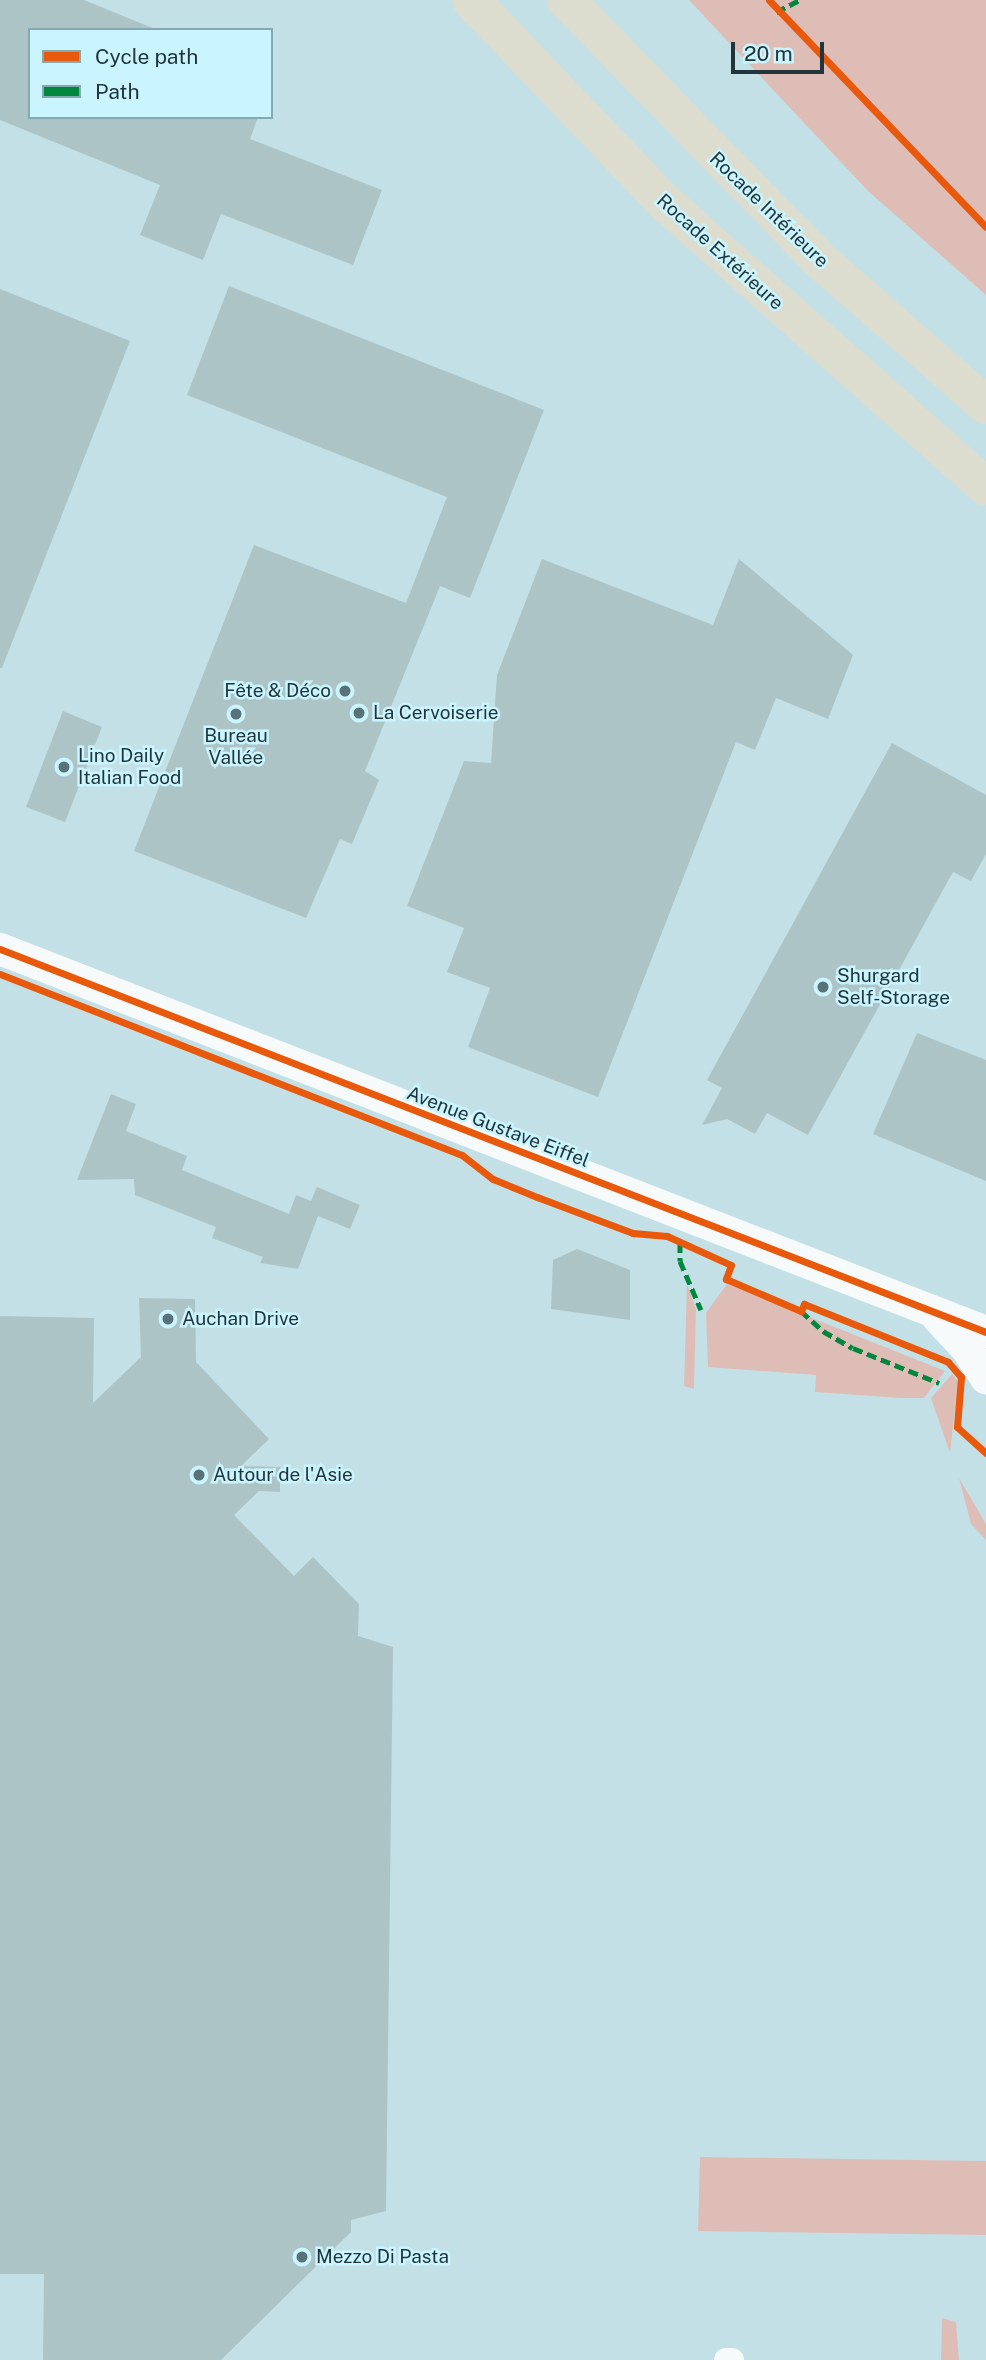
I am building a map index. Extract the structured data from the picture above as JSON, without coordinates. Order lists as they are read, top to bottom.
{
  "streets": {
    "highway": ["Rocade Intérieure", "Rocade Extérieure"],
    "street": ["Avenue Gustave Eiffel"]
  },
  "places": [
    "Fête & Déco",
    "La Cervoiserie",
    "Bureau Vallée",
    "Lino Daily Italian Food",
    "Shurgard Self-Storage",
    "Auchan Drive",
    "Autour de l'Asie",
    "Mezzo Di Pasta"
  ],
  "legend": ["Cycle path", "Path"],
  "scale_bar": "20 m"
}
